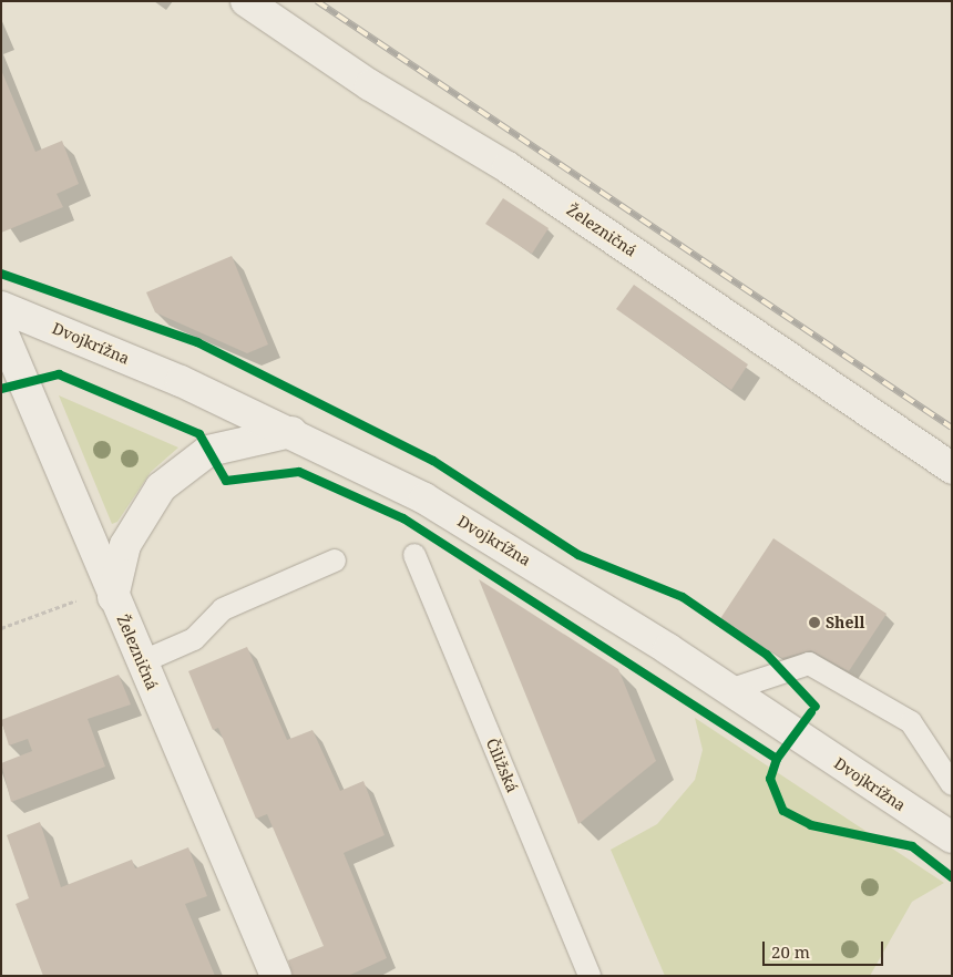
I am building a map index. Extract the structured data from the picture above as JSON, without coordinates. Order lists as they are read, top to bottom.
{
  "streets": {
    "street": ["Železničná", "Dvojkrížna"],
    "lane": ["Čiližská"]
  },
  "places": ["Shell"],
  "scale_bar": "20 m"
}
